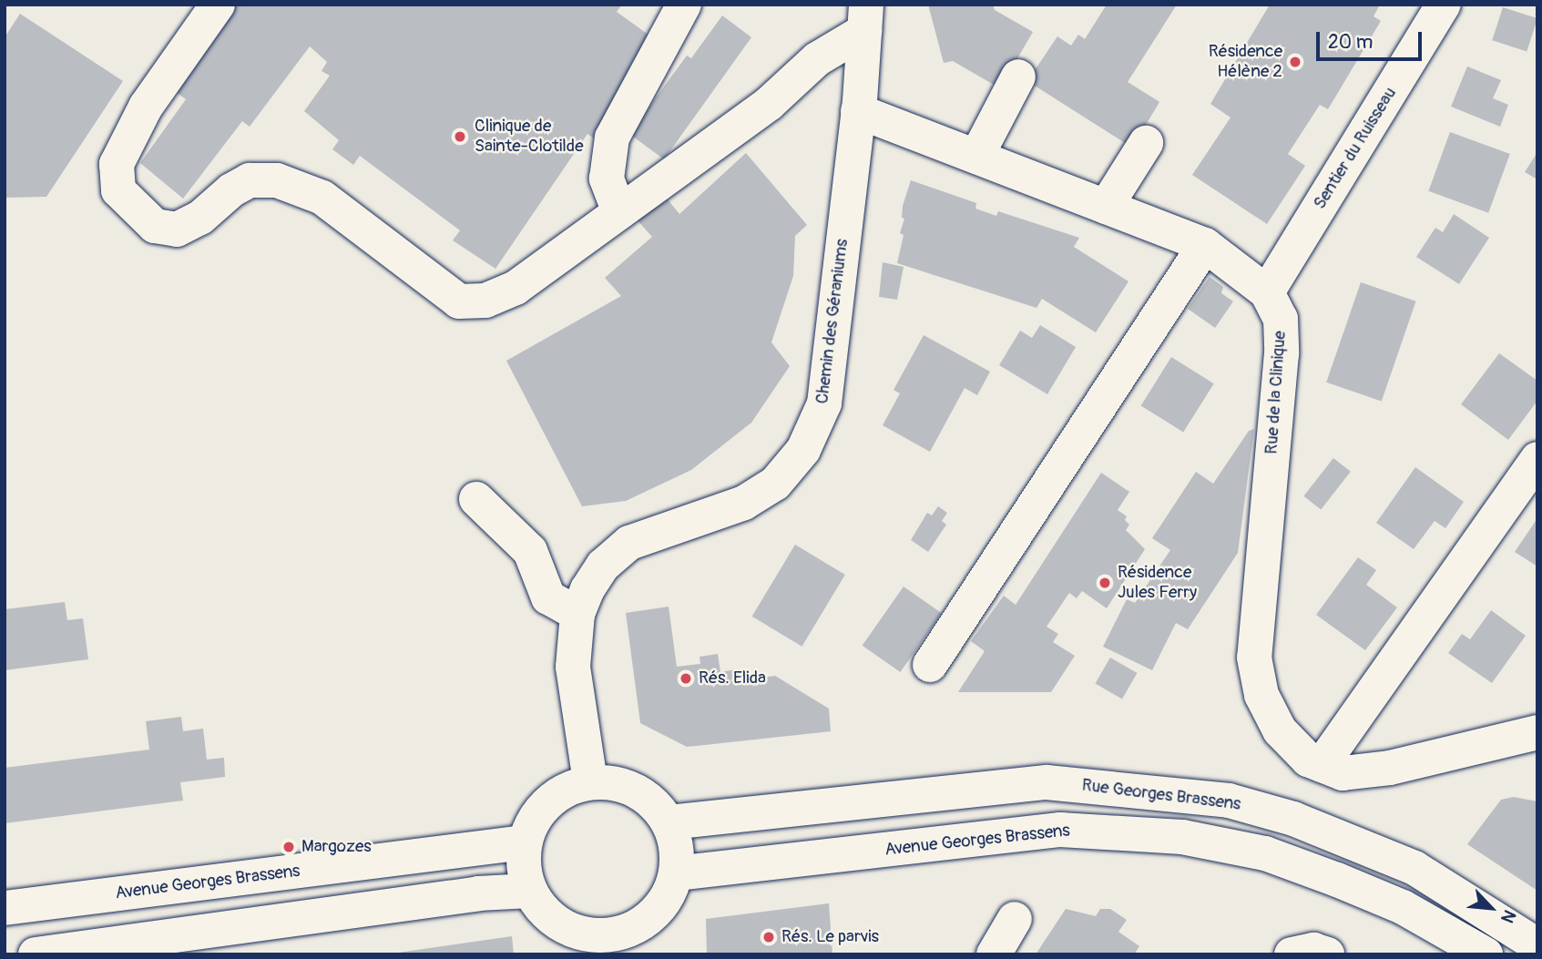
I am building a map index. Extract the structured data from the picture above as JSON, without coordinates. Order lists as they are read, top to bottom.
{
  "streets": {
    "street": [
      "Sentier du Ruisseau",
      "Chemin des Géraniums",
      "Rue de la Clinique",
      "Rue Georges Brassens",
      "Avenue Georges Brassens"
    ]
  },
  "crossings": [
    ["Sentier du Ruisseau", "Rue de la Clinique"],
    ["Chemin des Géraniums", "Rue de la Clinique"],
    ["Chemin des Géraniums", "Rue Georges Brassens"],
    ["Chemin des Géraniums", "Avenue Georges Brassens"],
    ["Rue Georges Brassens", "Avenue Georges Brassens"]
  ],
  "places": [
    "Résidence Hélène 2",
    "Clinique de Sainte-Clotilde",
    "Résidence Jules Ferry",
    "Rés. Elida",
    "Margozes",
    "Rés. Le parvis"
  ],
  "scale_bar": "20 m",
  "north": "bottom right"
}
